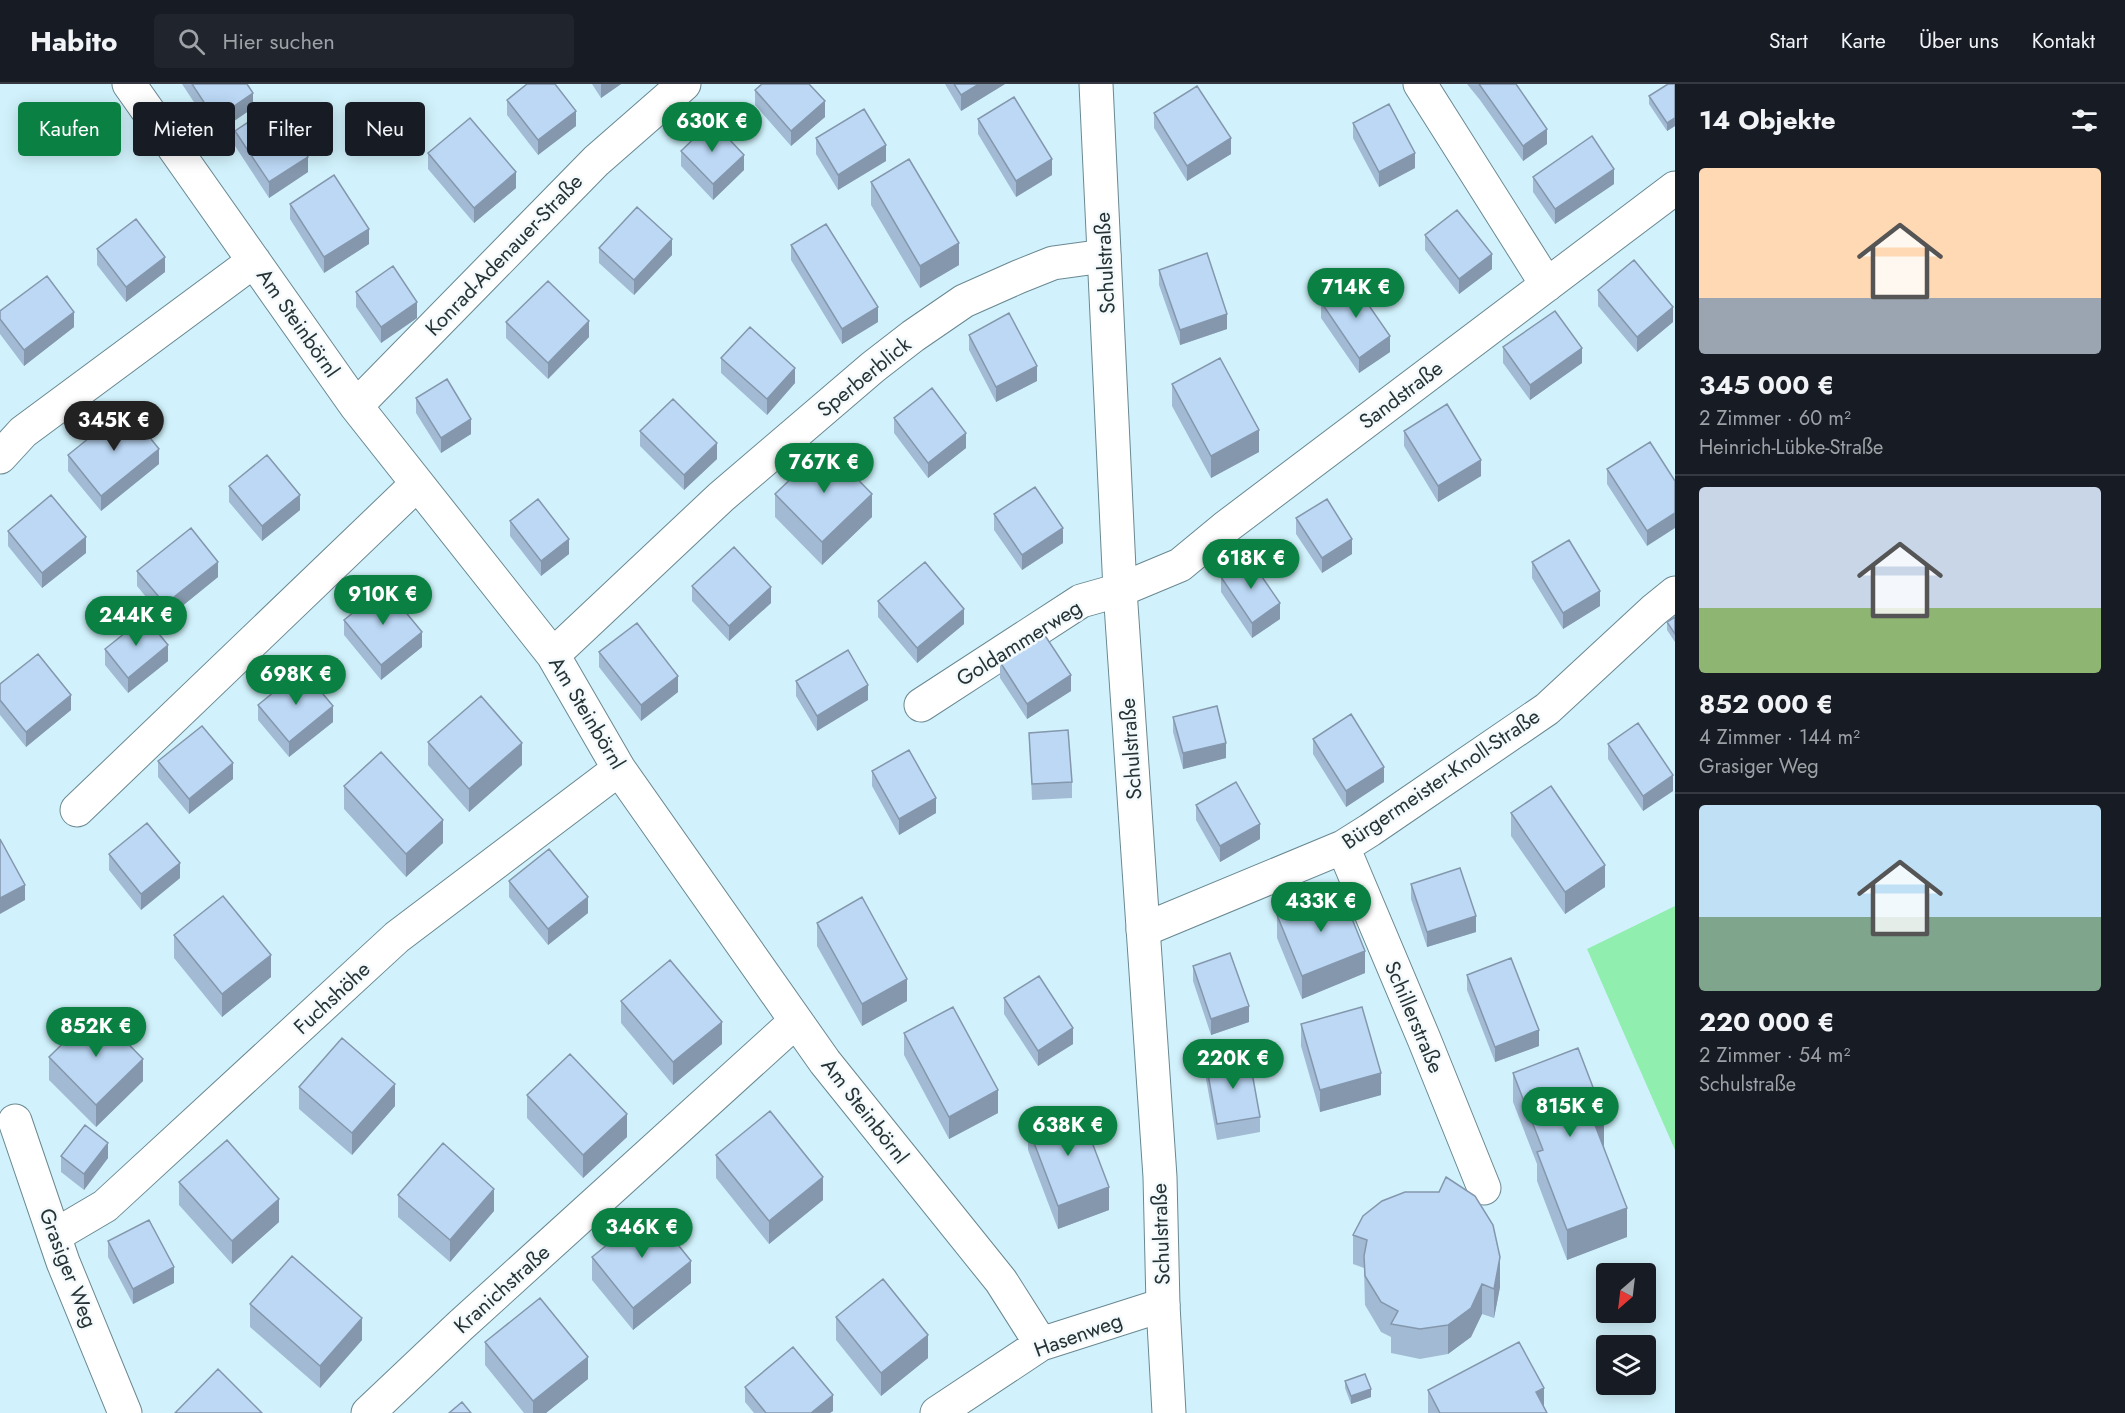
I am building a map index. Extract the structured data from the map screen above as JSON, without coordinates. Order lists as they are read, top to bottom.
{
  "streets": {
    "street": [
      "Konrad-Adenauer-Straße",
      "Schulstraße",
      "Am Steinbörnl",
      "Sperberblick",
      "Sandstraße",
      "Goldammerweg",
      "Bürgermeister-Knoll-Straße",
      "Fuchshöhe",
      "Schillerstraße",
      "Grasiger Weg",
      "Kranichstraße",
      "Hasenweg"
    ]
  },
  "crossings": [
    ["Konrad-Adenauer-Straße", "Am Steinbörnl"],
    ["Schulstraße", "Sperberblick"],
    ["Schulstraße", "Sandstraße"],
    ["Schulstraße", "Goldammerweg"],
    ["Schulstraße", "Bürgermeister-Knoll-Straße"],
    ["Schulstraße", "Hasenweg"],
    ["Am Steinbörnl", "Sperberblick"],
    ["Am Steinbörnl", "Fuchshöhe"],
    ["Am Steinbörnl", "Kranichstraße"],
    ["Am Steinbörnl", "Hasenweg"],
    ["Sandstraße", "Goldammerweg"],
    ["Bürgermeister-Knoll-Straße", "Schillerstraße"],
    ["Fuchshöhe", "Grasiger Weg"]
  ],
  "north": "bottom left",
  "page": {
    "header": "Habito",
    "search": "Hier suchen",
    "nav": [
      "Start",
      "Karte",
      "Über uns",
      "Kontakt"
    ],
    "heading": "14 Objekte",
    "price": [
      "630K €",
      "714K €",
      "345K €",
      "767K €",
      "618K €",
      "910K €",
      "244K €",
      "698K €",
      "433K €",
      "852K €",
      "220K €",
      "815K €",
      "638K €",
      "346K €"
    ],
    "chip": [
      "Kaufen",
      "Mieten",
      "Filter",
      "Neu"
    ],
    "list": [
      {
        "name": "345 000 €",
        "note": "2 Zimmer · 60 m² · Heinrich-Lübke-Straße"
      },
      {
        "name": "852 000 €",
        "note": "4 Zimmer · 144 m² · Grasiger Weg"
      },
      {
        "name": "220 000 €",
        "note": "2 Zimmer · 54 m² · Schulstraße"
      }
    ]
  }
}
